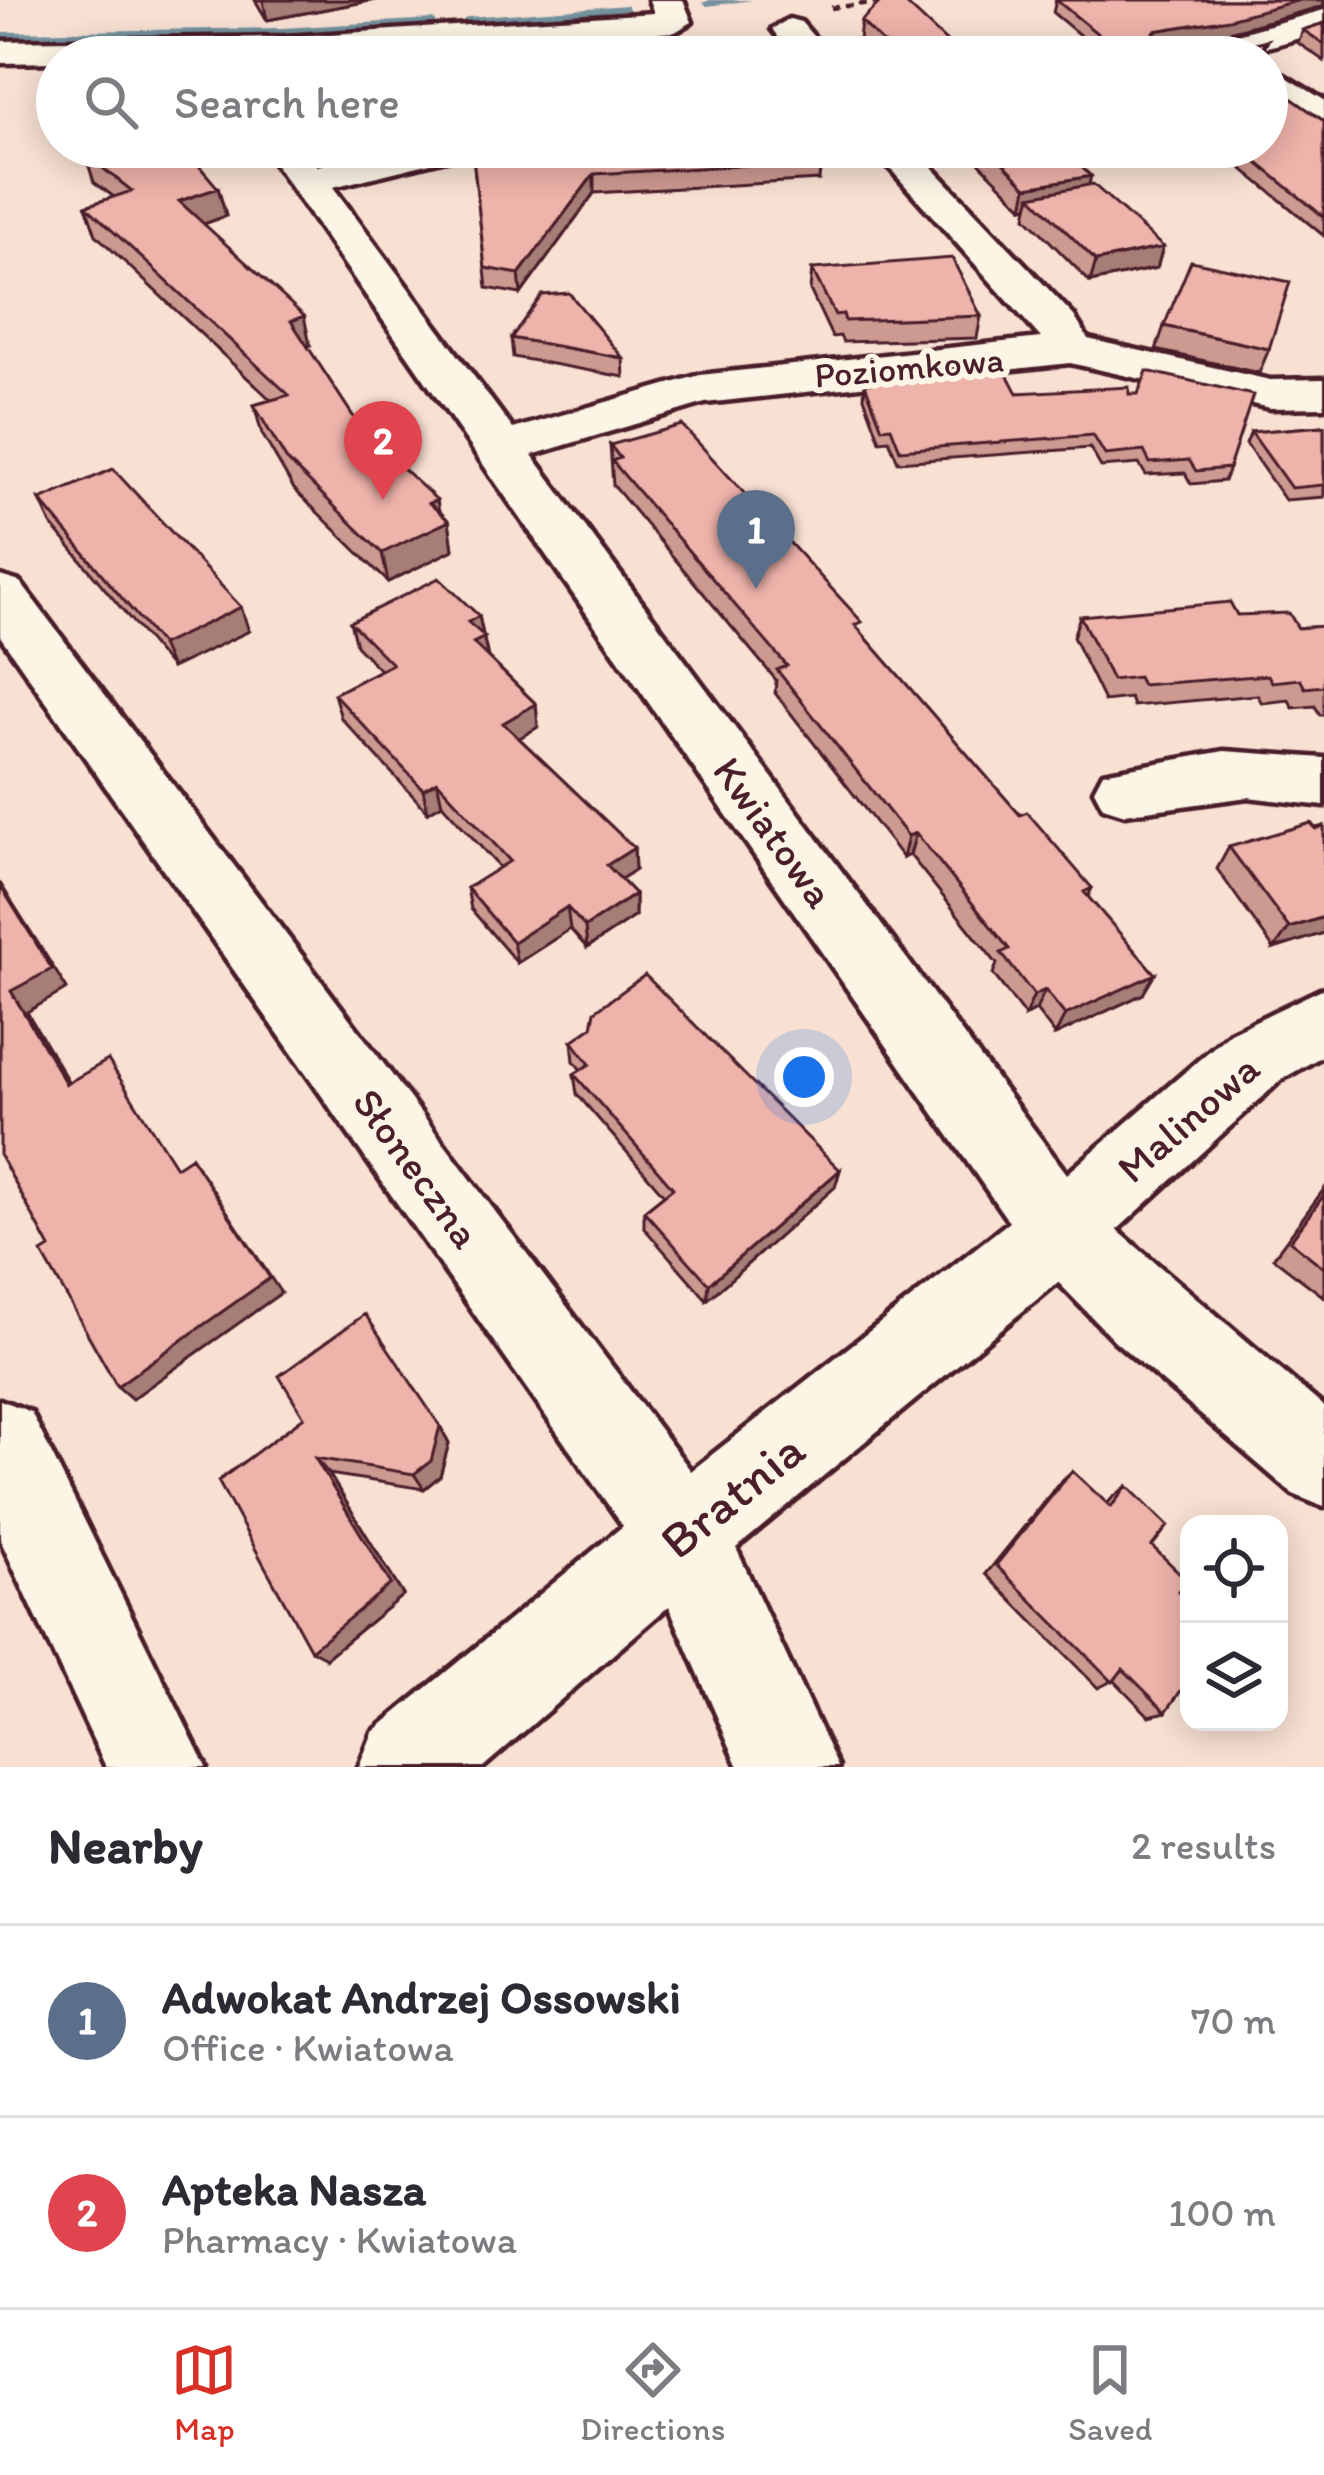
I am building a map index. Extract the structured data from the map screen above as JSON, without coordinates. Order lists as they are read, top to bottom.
{
  "streets": {
    "street": [
      "Poziomkowa",
      "Kwiatowa",
      "Malinowa",
      "Słoneczna",
      "Bratnia"
    ]
  },
  "crossings": [
    ["Poziomkowa", "Kwiatowa"],
    ["Kwiatowa", "Malinowa"],
    ["Kwiatowa", "Bratnia"],
    ["Malinowa", "Bratnia"],
    ["Słoneczna", "Bratnia"]
  ],
  "page": {
    "search": "Search here",
    "pins": ["2", "1"],
    "heading": ["Nearby", "2 results"],
    "list": [
      {
        "mark": "1",
        "name": "Adwokat Andrzej Ossowski",
        "note": "Office · Kwiatowa",
        "value": "70 m"
      },
      {
        "mark": "2",
        "name": "Apteka Nasza",
        "note": "Pharmacy · Kwiatowa",
        "value": "100 m"
      }
    ],
    "nav": ["Map", "Directions", "Saved"]
  }
}
